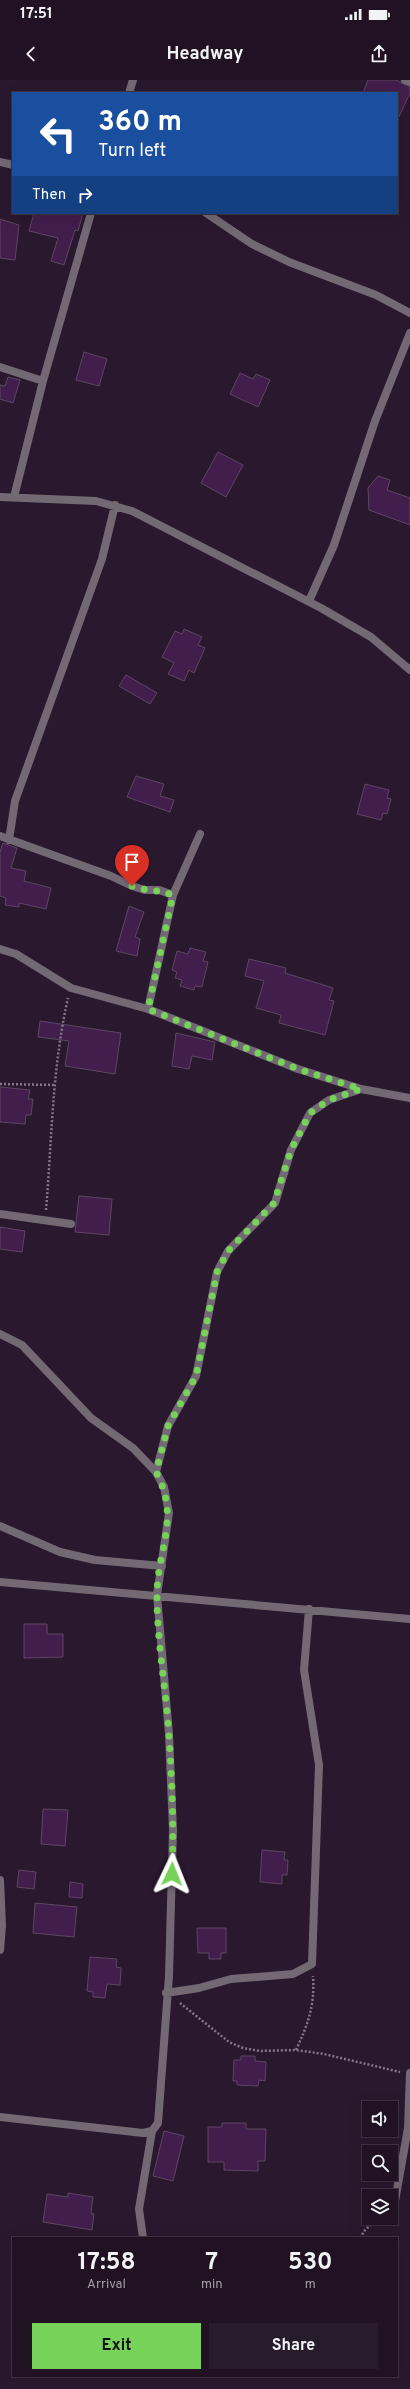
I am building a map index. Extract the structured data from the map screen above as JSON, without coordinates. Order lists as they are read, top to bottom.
{
  "page": {
    "status": "17:51",
    "header": "Headway",
    "turn": ["360 m", "Turn left"],
    "then": "Then",
    "eta": [
      "17:58",
      "Arrival",
      "7",
      "min",
      "530",
      "m"
    ],
    "buttons": ["Exit", "Share"]
  }
}
